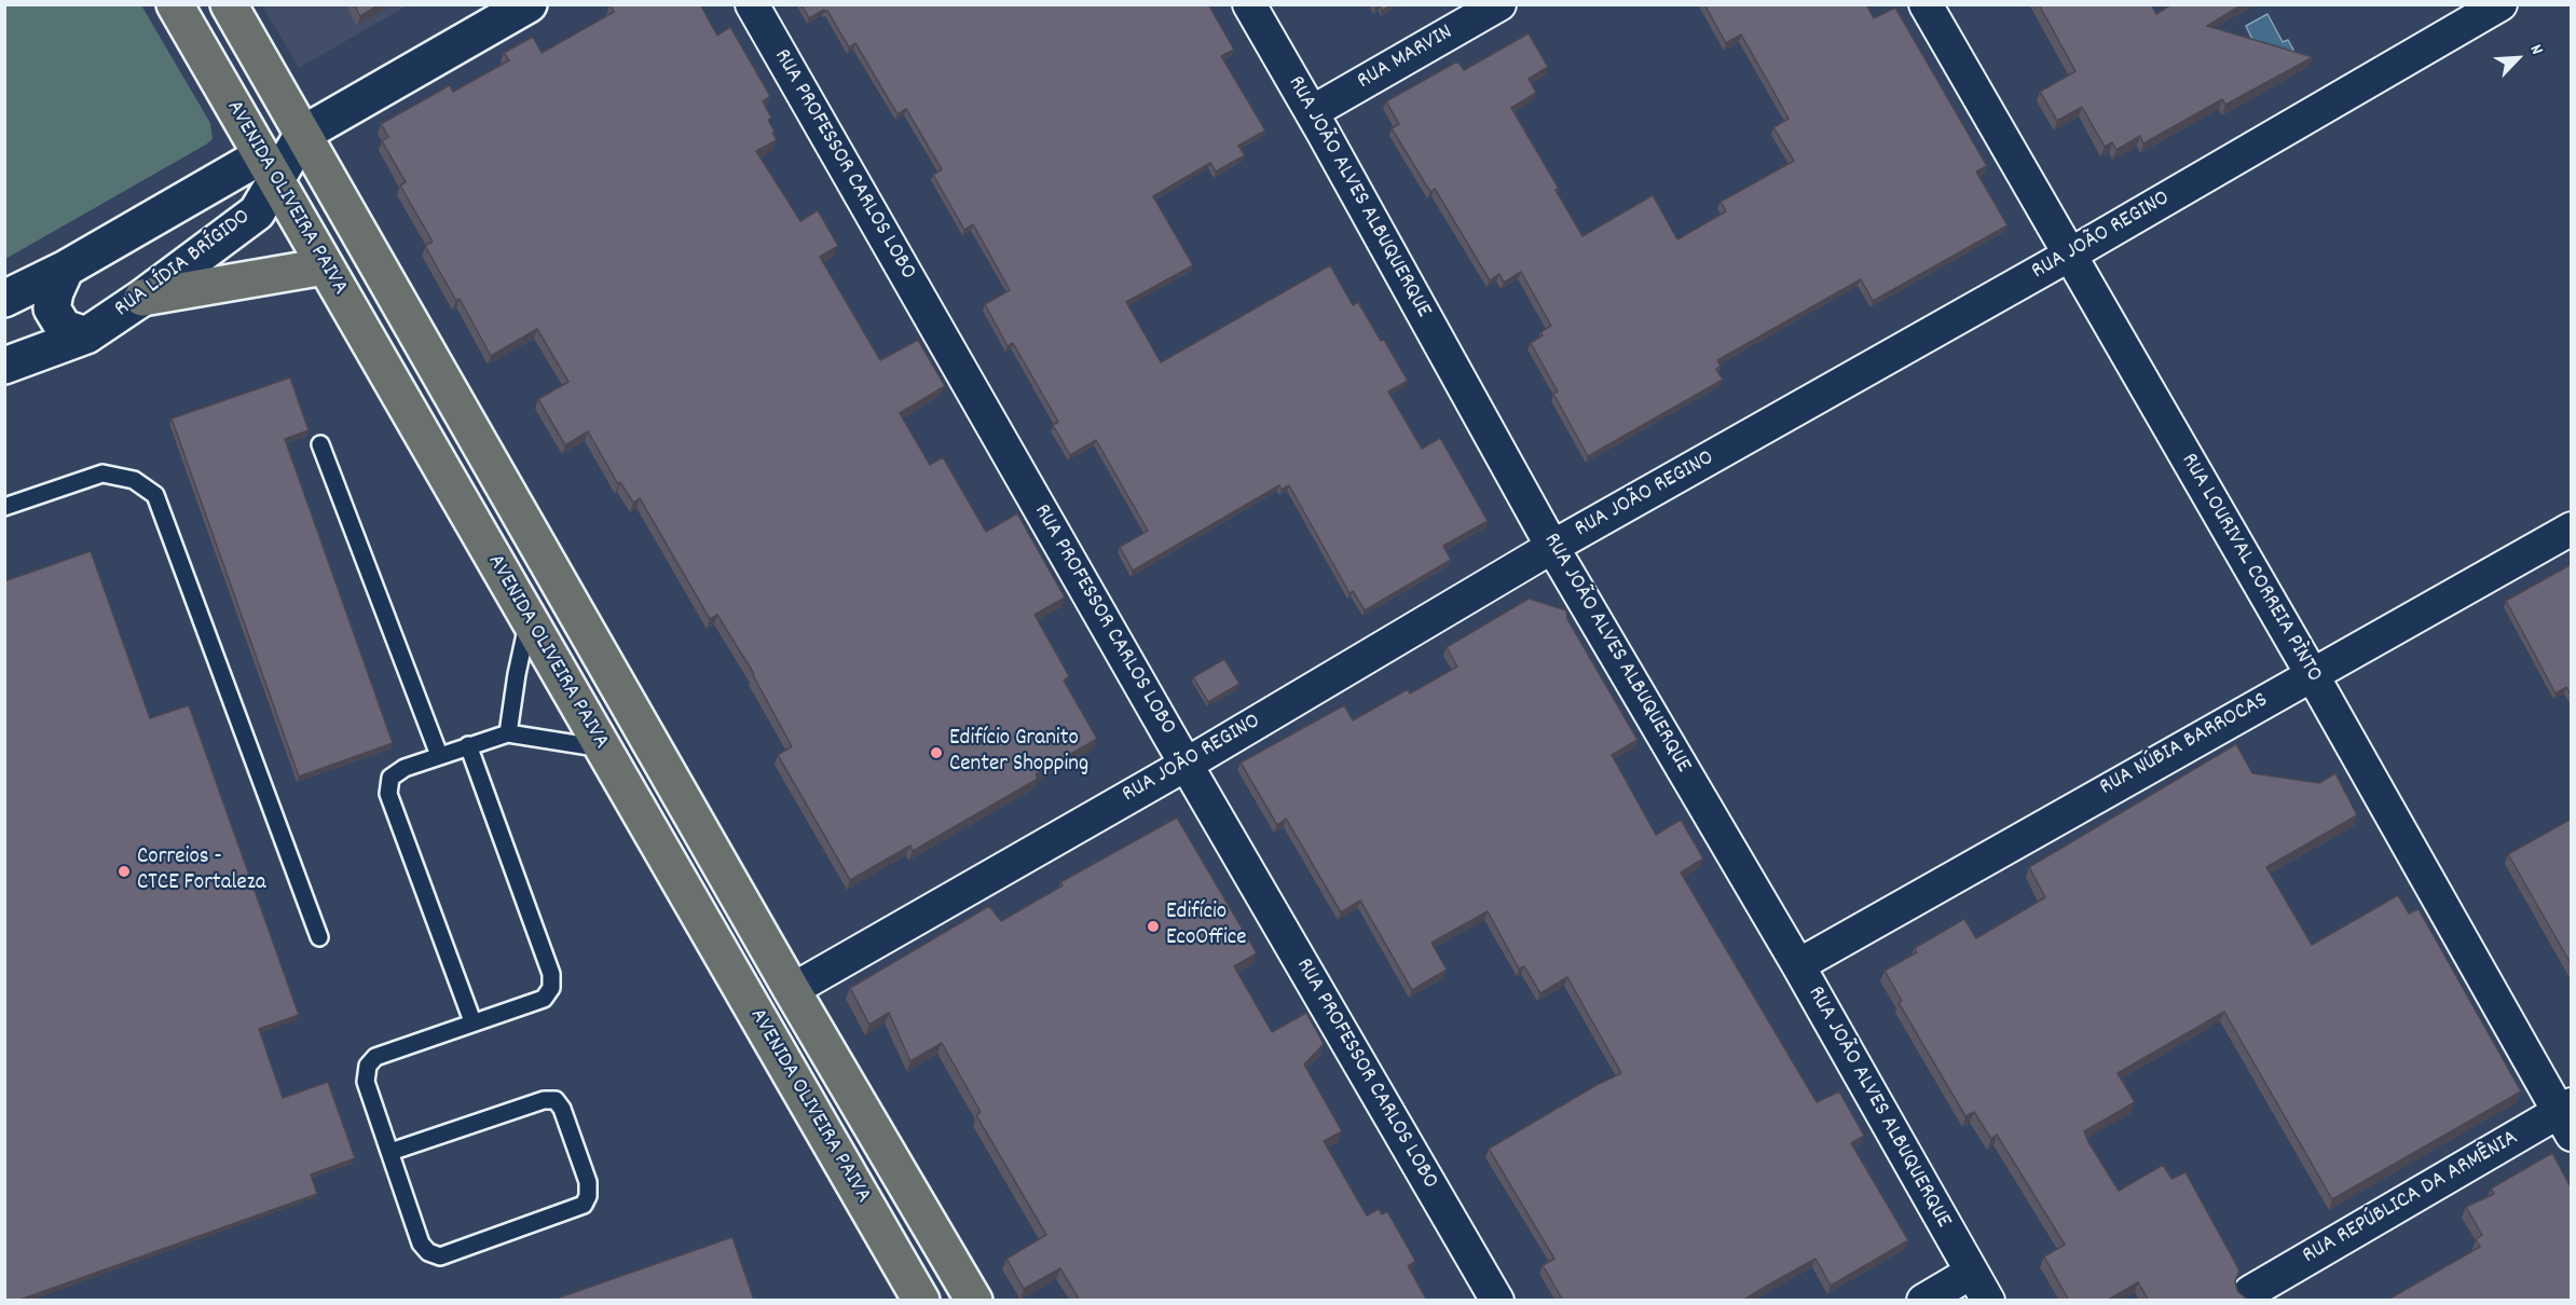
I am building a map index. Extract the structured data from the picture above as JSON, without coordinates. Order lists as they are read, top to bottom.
{
  "streets": {
    "main road": ["AVENIDA OLIVEIRA PAIVA"],
    "street": [
      "RUA MARVIN",
      "RUA PROFESSOR CARLOS LOBO",
      "RUA JOÃO ALVES ALBUQUERQUE",
      "RUA JOÃO REGINO",
      "RUA LÍDIA BRÍGIDO",
      "RUA LOURIVAL CORREIA PÌNTO",
      "RUA NÚBIA BARROCAS",
      "RUA REPÚBLICA DA ARMÊNIA"
    ]
  },
  "crossings": [
    ["RUA MARVIN", "RUA JOÃO ALVES ALBUQUERQUE"],
    ["RUA PROFESSOR CARLOS LOBO", "RUA JOÃO REGINO"],
    ["RUA JOÃO ALVES ALBUQUERQUE", "RUA JOÃO REGINO"],
    ["RUA JOÃO ALVES ALBUQUERQUE", "RUA NÚBIA BARROCAS"],
    ["AVENIDA OLIVEIRA PAIVA", "RUA JOÃO REGINO"],
    ["AVENIDA OLIVEIRA PAIVA", "RUA LÍDIA BRÍGIDO"],
    ["RUA JOÃO REGINO", "RUA LOURIVAL CORREIA PÌNTO"],
    ["RUA LOURIVAL CORREIA PÌNTO", "RUA NÚBIA BARROCAS"],
    ["RUA LOURIVAL CORREIA PÌNTO", "RUA REPÚBLICA DA ARMÊNIA"]
  ],
  "places": ["Edifício Granito Center Shopping", "Correios - CTCE Fortaleza", "Edifício EcoOffice"],
  "north": "top right"
}
